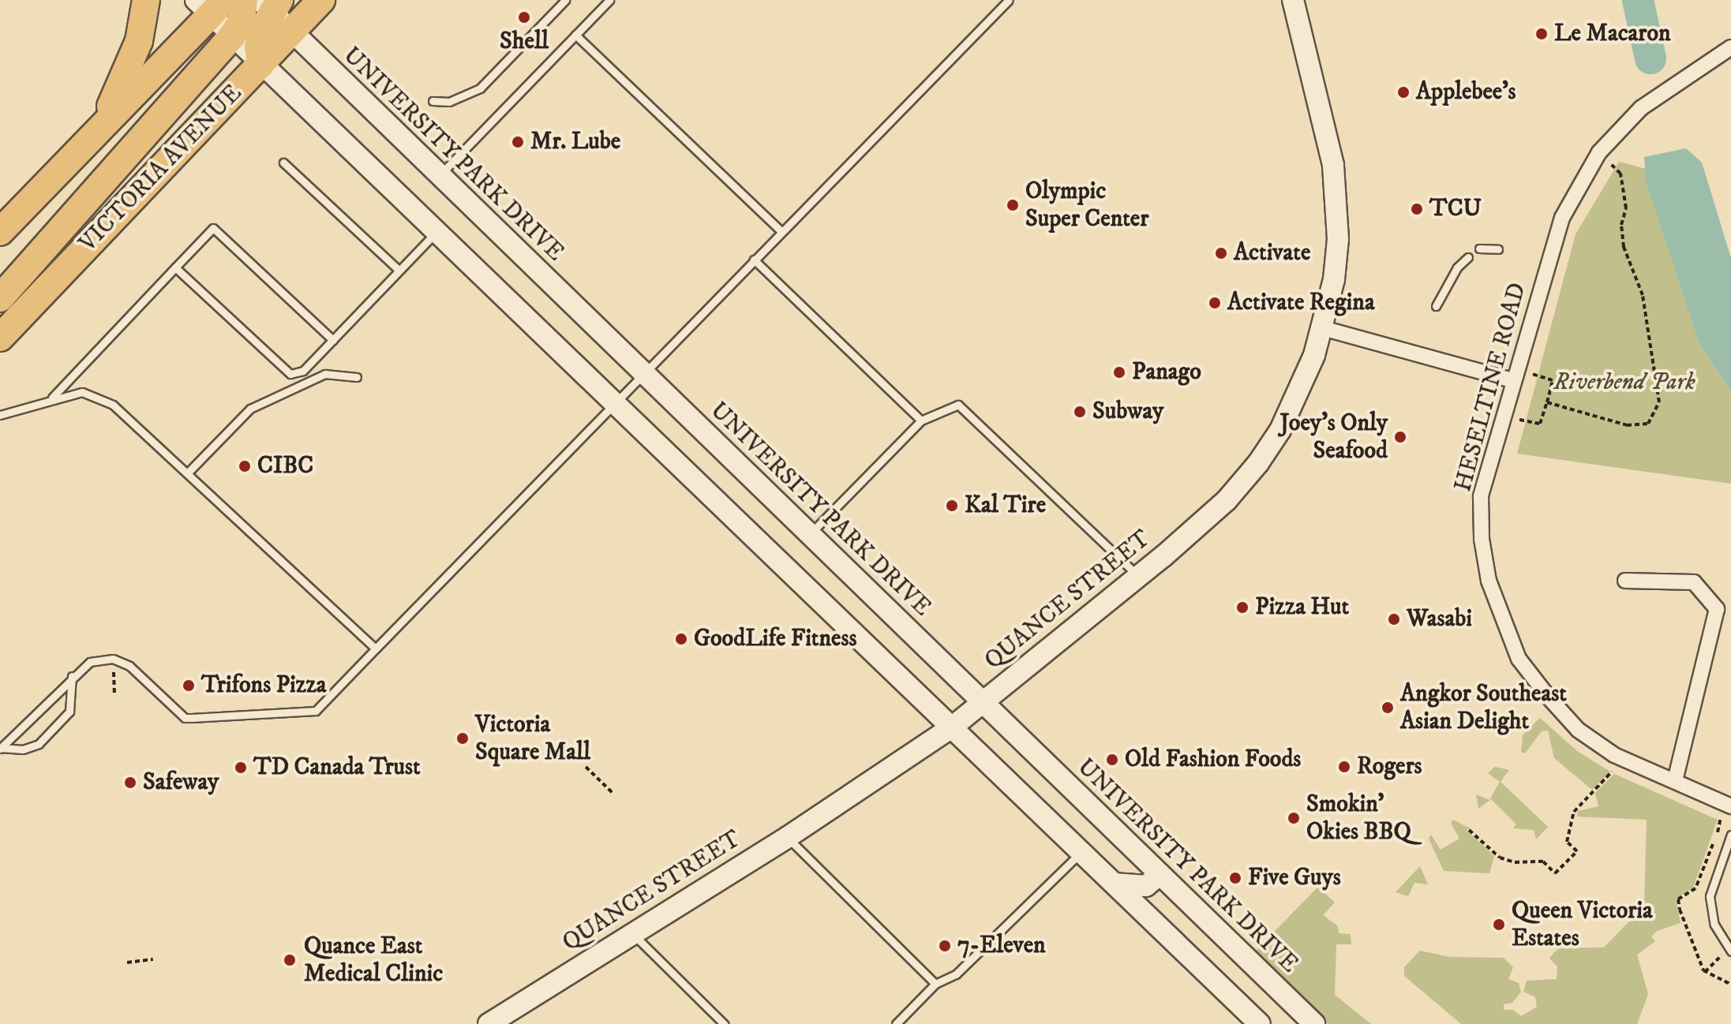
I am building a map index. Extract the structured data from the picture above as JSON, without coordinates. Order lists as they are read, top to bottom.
{
  "streets": {
    "highway": ["VICTORIA AVENUE"],
    "street": ["UNIVERSITY PARK DRIVE", "HESELTINE ROAD", "QUANCE STREET"]
  },
  "crossings": [
    ["UNIVERSITY PARK DRIVE", "VICTORIA AVENUE"],
    ["UNIVERSITY PARK DRIVE", "QUANCE STREET"]
  ],
  "parks": ["Riverbend Park"],
  "places": [
    "Shell",
    "Le Macaron",
    "Applebee's",
    "Mr. Lube",
    "Olympic Super Center",
    "TCU",
    "Activate",
    "Activate Regina",
    "Panago",
    "Subway",
    "Joey's Only Seafood",
    "CIBC",
    "Kal Tire",
    "Pizza Hut",
    "Wasabi",
    "GoodLife Fitness",
    "Trifons Pizza",
    "Angkor Southeast Asian Delight",
    "Victoria Square Mall",
    "Old Fashion Foods",
    "Rogers",
    "TD Canada Trust",
    "Safeway",
    "Smokin' Okies BBQ",
    "Five Guys",
    "Queen Victoria Estates",
    "7-Eleven",
    "Quance East Medical Clinic"
  ]
}
